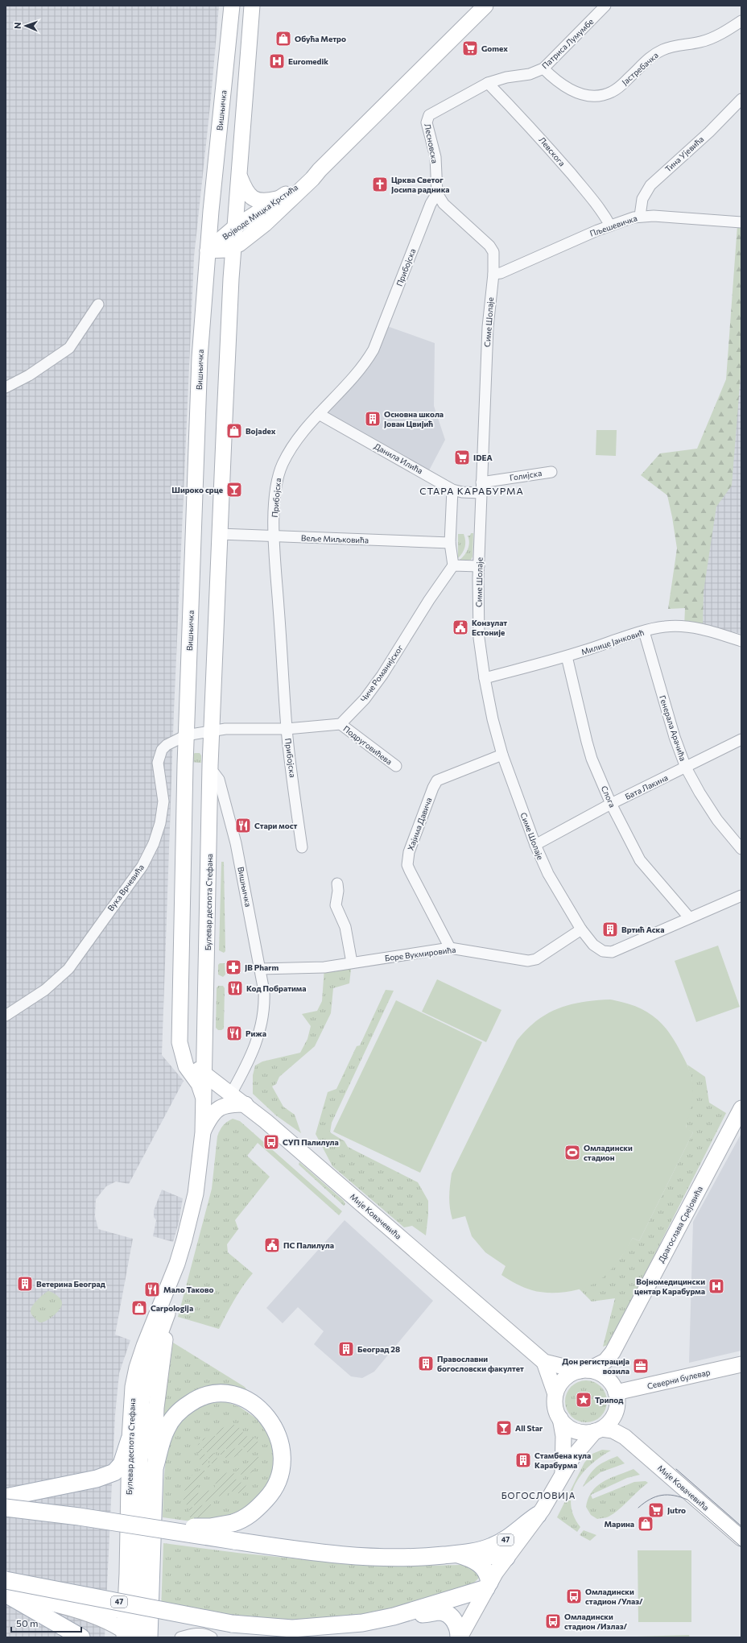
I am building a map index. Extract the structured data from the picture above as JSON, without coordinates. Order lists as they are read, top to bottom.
{
  "streets": {
    "main road": [
      "Вишњичка",
      "Војводе Мицка Крстића",
      "Булевар деспота Стефана",
      "Мије Ковачевића",
      "Драгослава Срејовића",
      "Северни булевар",
      "47"
    ],
    "street": [
      "Патриса Лумумбе",
      "Јастребачка",
      "Лесновска",
      "Левскога",
      "Тина Ујевића",
      "Пљешевичка",
      "Прибојска",
      "Симе Шолаје",
      "Данила Илића",
      "Голијска",
      "Веље Миљковића",
      "Милице Јанковић",
      "Чиче Романијског",
      "Генерала Арачића",
      "Подруговићева",
      "Бата Лакина",
      "Слога",
      "Хајима Давича",
      "Вука Врчевића",
      "Боре Вукмировића"
    ]
  },
  "crossings": [
    ["Патриса Лумумбе", "Јастребачка"],
    ["Патриса Лумумбе", "Лесновска"],
    ["Патриса Лумумбе", "Левскога"],
    ["Вишњичка", "Војводе Мицка Крстића"],
    ["Вишњичка", "Вука Врчевића"],
    ["Вишњичка", "Булевар деспота Стефана"],
    ["Вишњичка", "Боре Вукмировића"],
    ["Лесновска", "Левскога"],
    ["Лесновска", "Прибојска"],
    ["Левскога", "Пљешевичка"],
    ["Тина Ујевића", "Пљешевичка"],
    ["Пљешевичка", "Симе Шолаје"],
    ["Прибојска", "Данила Илића"],
    ["Прибојска", "Веље Миљковића"],
    ["Симе Шолаје", "Данила Илића"],
    ["Симе Шолаје", "Голијска"],
    ["Симе Шолаје", "Милице Јанковић"],
    ["Симе Шолаје", "Бата Лакина"],
    ["Симе Шолаје", "Хајима Давича"],
    ["Симе Шолаје", "Боре Вукмировића"],
    ["Милице Јанковић", "Генерала Арачића"],
    ["Милице Јанковић", "Слога"],
    ["Чиче Романијског", "Подруговићева"],
    ["Генерала Арачића", "Бата Лакина"],
    ["Бата Лакина", "Слога"],
    ["Хајима Давича", "Боре Вукмировића"],
    ["Вука Врчевића", "Булевар деспота Стефана"],
    ["Булевар деспота Стефана", "Мије Ковачевића"],
    ["Мије Ковачевића", "Драгослава Срејовића"],
    ["Мије Ковачевића", "Северни булевар"],
    ["Драгослава Срејовића", "Северни булевар"]
  ],
  "districts": ["СТАРА КАРАБУРМА", "БОГОСЛОВИЈА"],
  "places": {
    "shop": [
      "Обућа Метро",
      "Bojadex",
      "Carpologija",
      "Марина"
    ],
    "supermarket": ["Gomex", "IDEA", "Jutro"],
    "hospital": ["Euromedik", "Војномедицински центар Карабурма"],
    "church": ["Црква Светог Јосипа радника"],
    "building": [
      "Основна школа Јован Цвијић",
      "Вртић Аска",
      "Ветерина Београд",
      "Београд 28",
      "Православни богословски факултет",
      "Стамбена кула Карабурма"
    ],
    "bar": ["Широко срце", "All Star"],
    "public building": ["Конзулат Естоније", "ПС Палилула"],
    "restaurant": [
      "Стари мост",
      "Код Побратима",
      "Рижа",
      "Мало Таково"
    ],
    "pharmacy": ["JB Pharm"],
    "bus stop": ["СУП Палилула", "Омладински стадион /Улаз/", "Омладински стадион /Излаз/"],
    "sports": ["Омладински стадион"],
    "office": ["Дон регистрација возила"],
    "place": ["Трипод"]
  },
  "scale_bar": "50 m",
  "north": "left"
}
